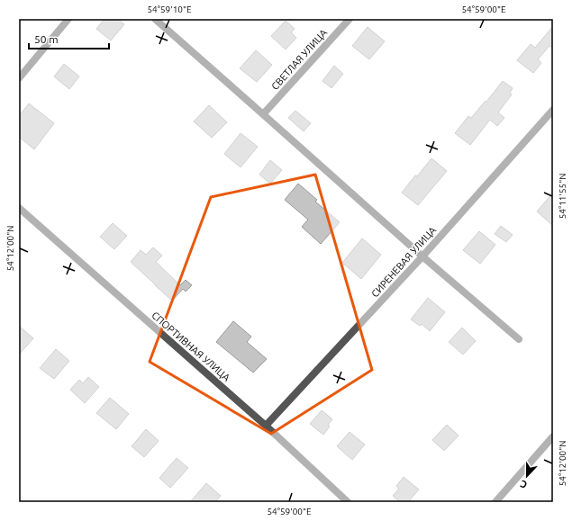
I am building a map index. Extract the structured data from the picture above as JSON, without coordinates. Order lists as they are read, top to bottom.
{
  "streets": {
    "street": ["СВЕТЛАЯ УЛИЦА", "СИРЕНЕВАЯ УЛИЦА", "СПОРТИВНАЯ УЛИЦА"]
  },
  "crossings": [
    ["СИРЕНЕВАЯ УЛИЦА", "СПОРТИВНАЯ УЛИЦА"]
  ],
  "scale_bar": "50 m",
  "north": "bottom",
  "coordinates": [
    "54°59'10\"E",
    "54°59'00\"E",
    "54°11'55\"N",
    "54°12'00\"N"
  ]
}
